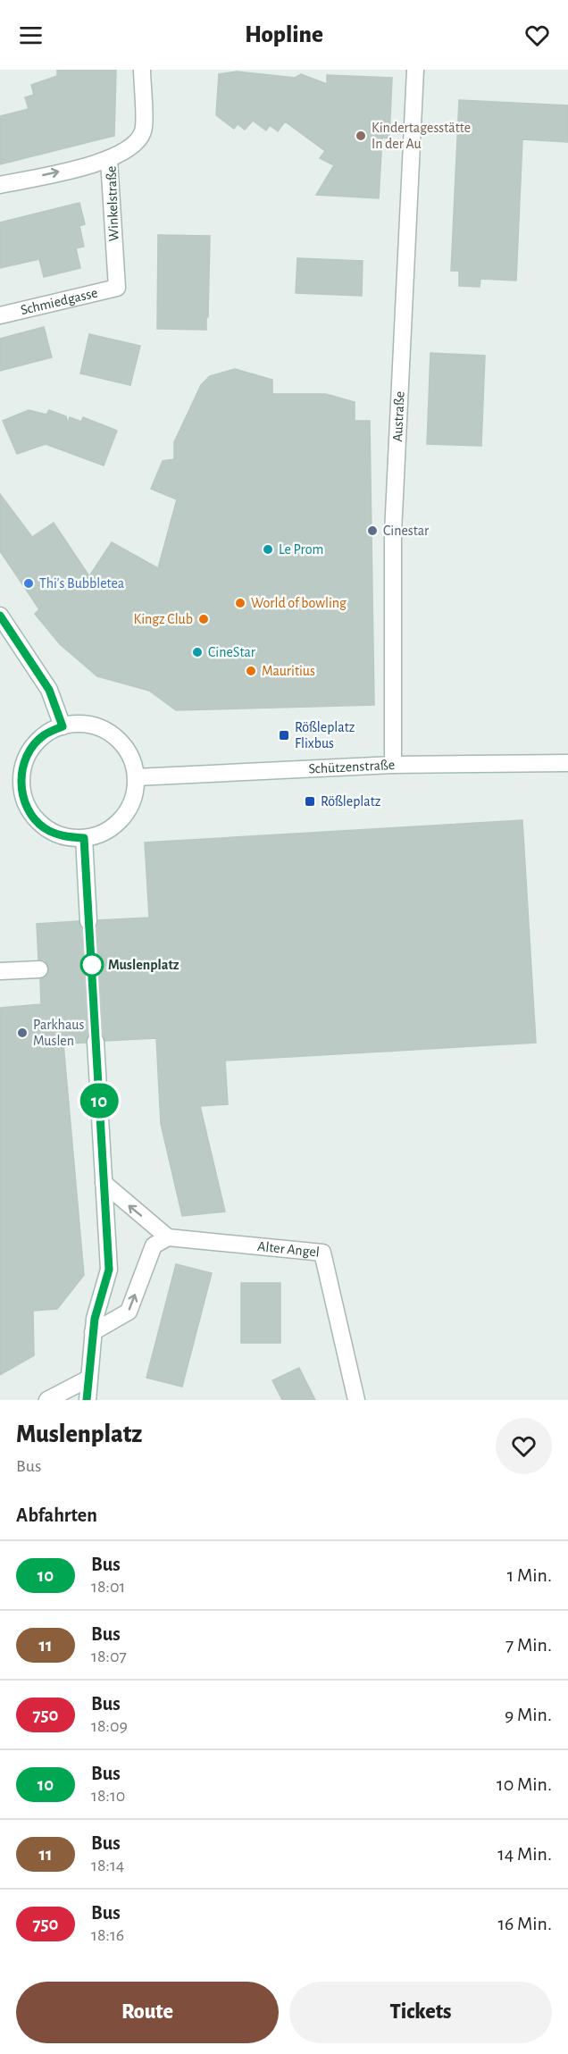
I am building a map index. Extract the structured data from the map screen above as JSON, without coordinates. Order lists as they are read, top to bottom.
{
  "streets": {
    "street": [
      "Winkelstraße",
      "Schmiedgasse",
      "Austraße",
      "Schützenstraße",
      "Alter Angel"
    ]
  },
  "crossings": [
    ["Winkelstraße", "Schmiedgasse"],
    ["Austraße", "Schützenstraße"]
  ],
  "places": {
    "other": [
      "Kindertagesstätte In der Au",
      "Cinestar",
      "Le Prom",
      "Thi's Bubbletea",
      "World of bowling",
      "Kingz Club",
      "CineStar",
      "Mauritius",
      "Muslenplatz",
      "Parkhaus Muslen"
    ],
    "transit": ["Rößleplatz Flixbus", "Rößleplatz"]
  },
  "lines": ["bus line 10"],
  "page": {
    "header": "Hopline",
    "on_map": "10",
    "heading": [
      ["Muslenplatz", "Bus"],
      "Abfahrten"
    ],
    "list": [
      {
        "mark": "10",
        "name": "Bus",
        "note": "18:01",
        "value": "1 Min."
      },
      {
        "mark": "11",
        "name": "Bus",
        "note": "18:07",
        "value": "7 Min."
      },
      {
        "mark": "750",
        "name": "Bus",
        "note": "18:09",
        "value": "9 Min."
      },
      {
        "mark": "10",
        "name": "Bus",
        "note": "18:10",
        "value": "10 Min."
      },
      {
        "mark": "11",
        "name": "Bus",
        "note": "18:14",
        "value": "14 Min."
      },
      {
        "mark": "750",
        "name": "Bus",
        "note": "18:16",
        "value": "16 Min."
      }
    ],
    "buttons": ["Route", "Tickets"]
  }
}
